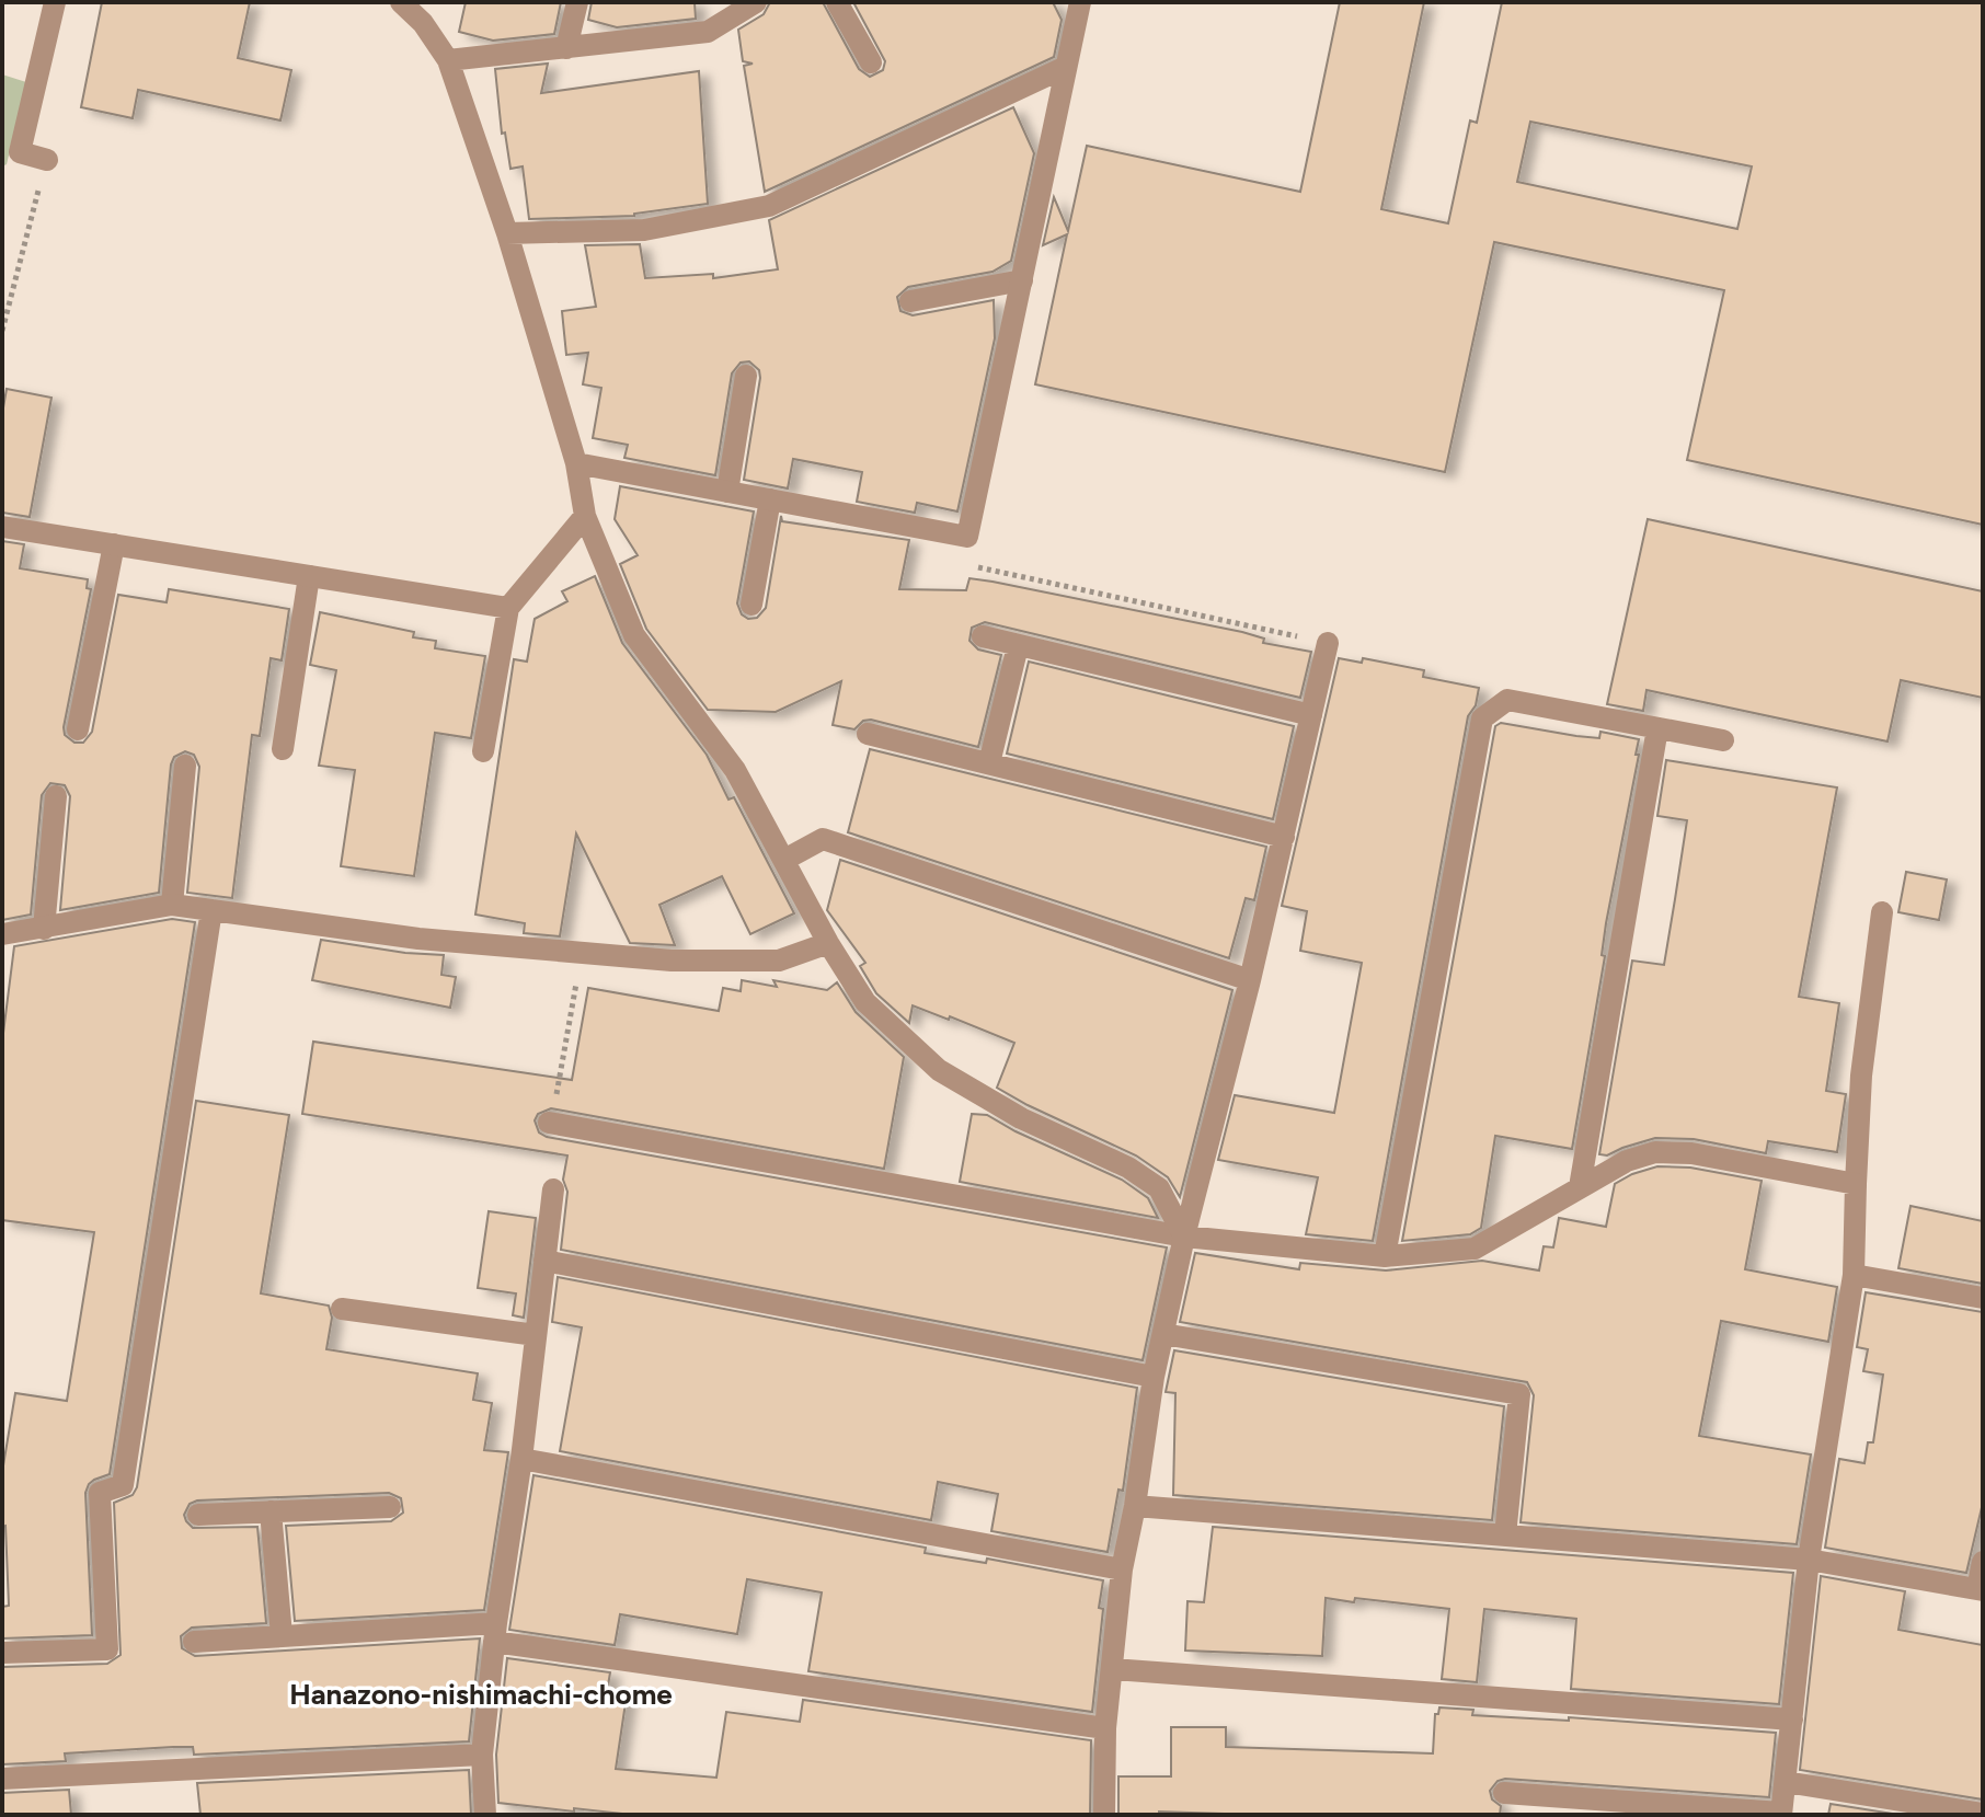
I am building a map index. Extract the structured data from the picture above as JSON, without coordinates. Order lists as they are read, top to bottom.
{
  "districts": ["Hanazono-nishimachi-chome"]
}
